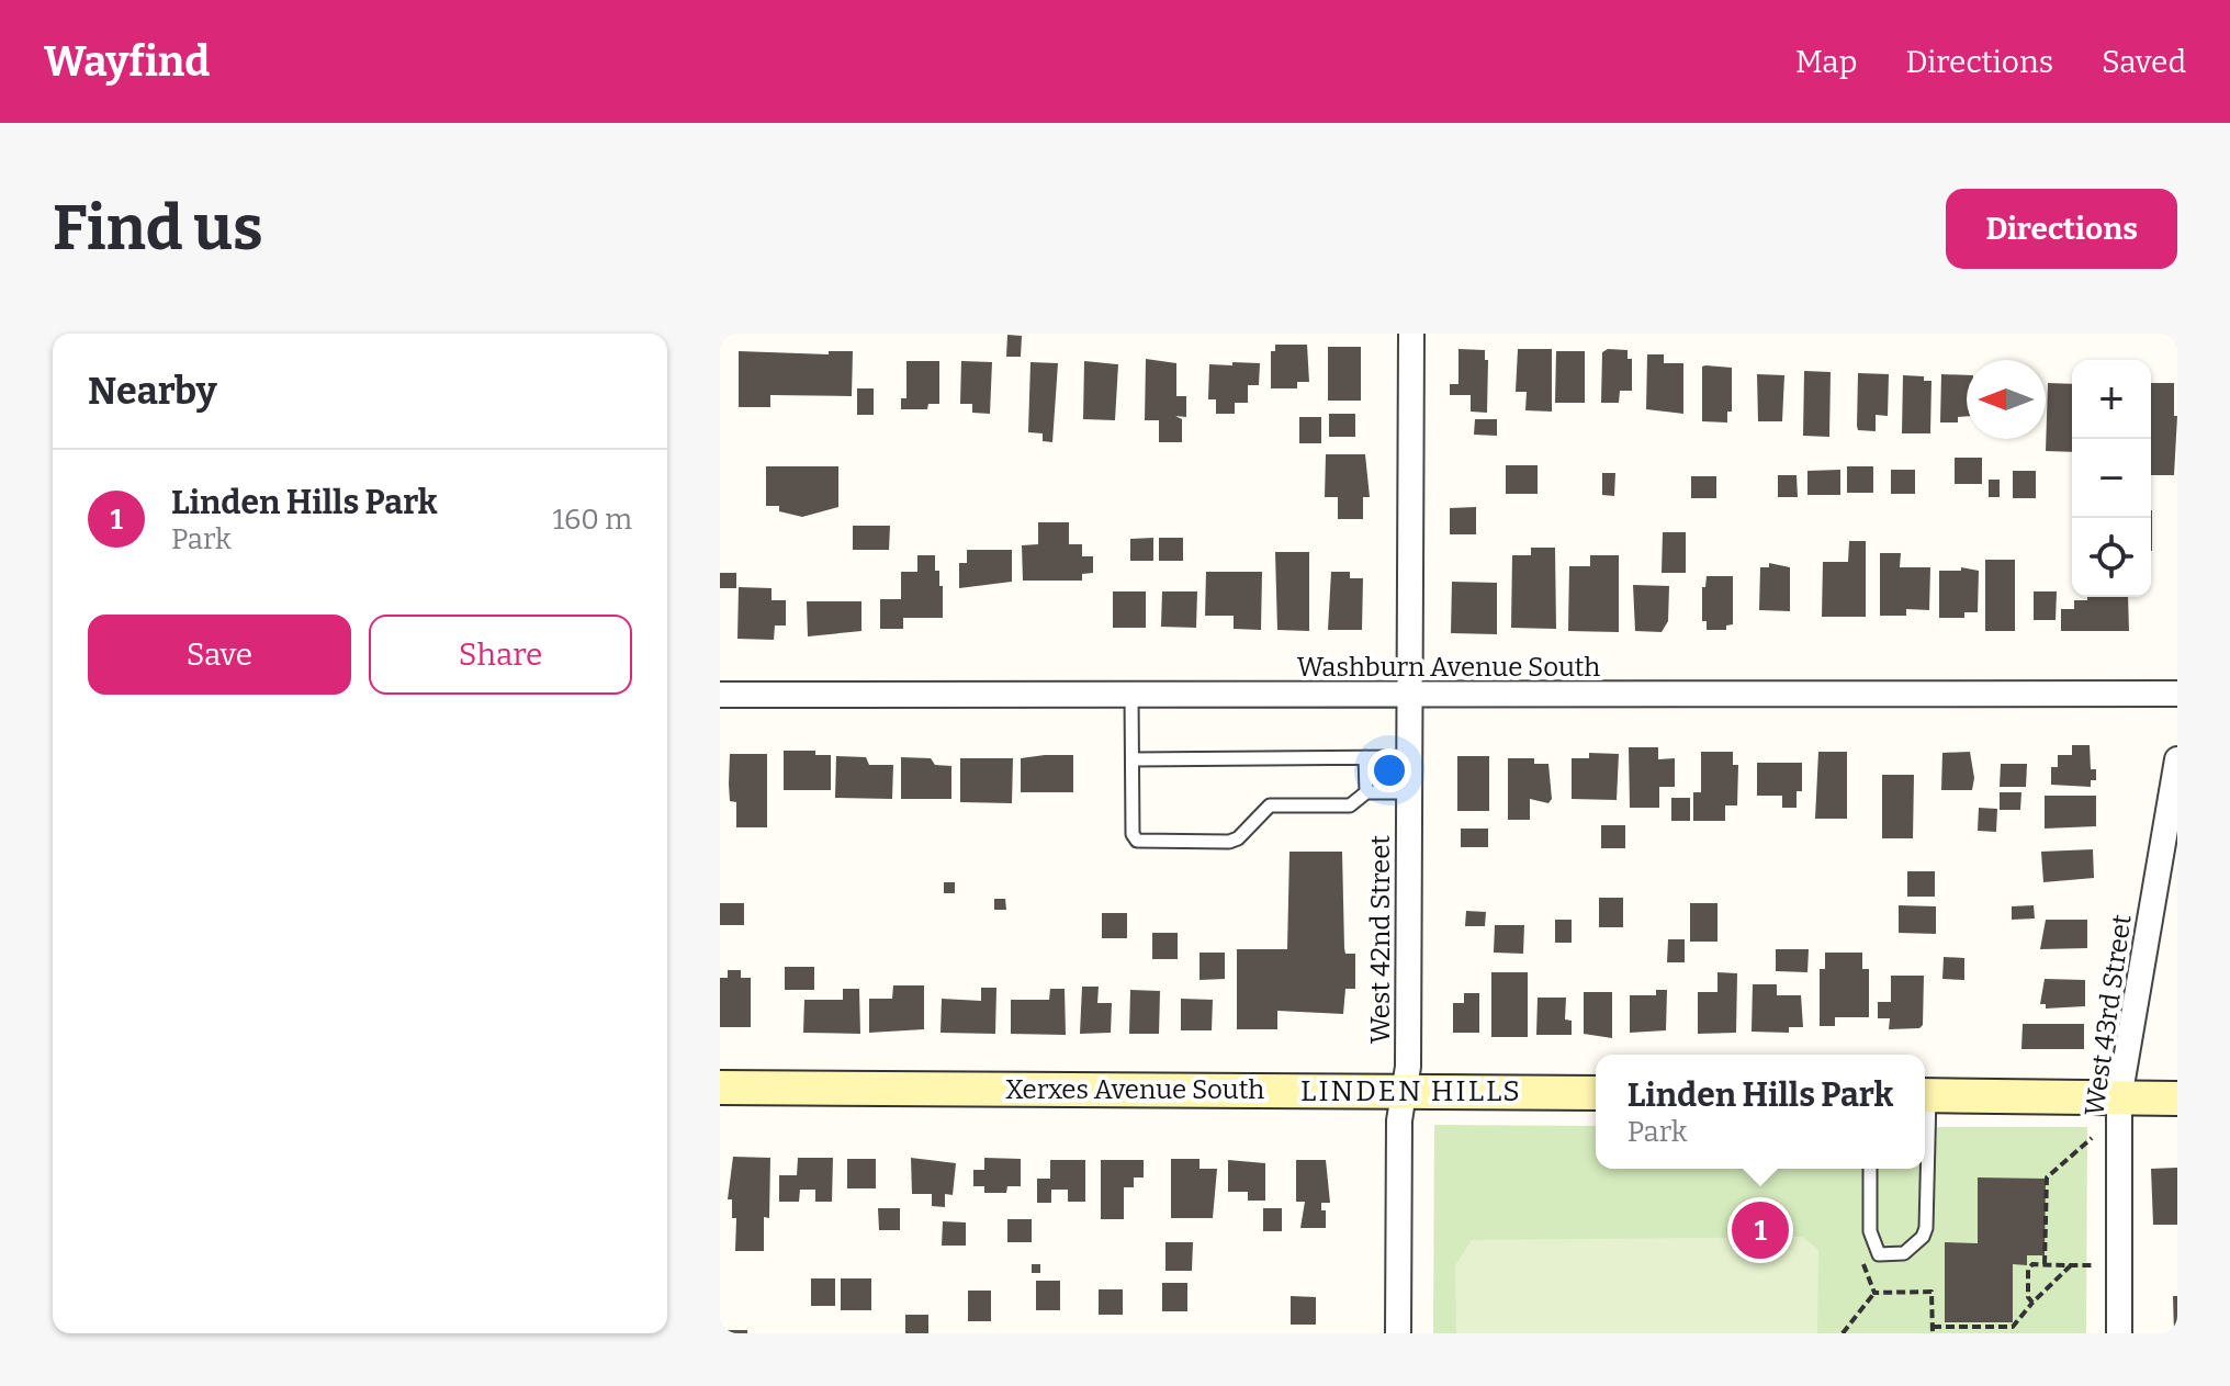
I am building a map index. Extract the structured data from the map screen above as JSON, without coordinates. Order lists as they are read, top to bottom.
{
  "streets": {
    "street": [
      "Washburn Avenue South",
      "West 42nd Street",
      "West 43rd Street",
      "Xerxes Avenue South"
    ]
  },
  "crossings": [
    ["Washburn Avenue South", "West 42nd Street"],
    ["West 42nd Street", "Xerxes Avenue South"]
  ],
  "districts": ["LINDEN HILLS"],
  "north": "left",
  "page": {
    "header": "Wayfind",
    "nav": ["Map", "Directions", "Saved"],
    "buttons": [
      "Directions",
      ["Save", "Share"]
    ],
    "title": "Find us",
    "heading": "Nearby",
    "map_buttons": ["+", "−"],
    "list": [
      {
        "mark": "1",
        "name": "Linden Hills Park",
        "note": "Park",
        "value": "160 m"
      }
    ],
    "popup": ["Linden Hills Park", "Park"],
    "pins": "1"
  }
}
